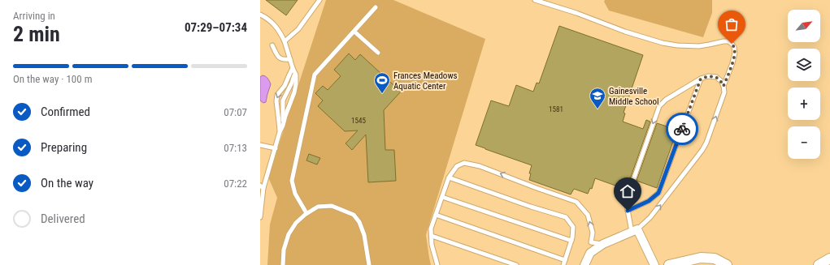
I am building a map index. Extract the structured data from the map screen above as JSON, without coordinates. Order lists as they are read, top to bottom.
{
  "places": {
    "sports": ["Frances Meadows Aquatic Center"],
    "school or university": ["Gainesville Middle School"]
  },
  "house_numbers": ["1581", "1545"],
  "north": "top right",
  "page": {
    "heading": ["2 min", "Arriving in", "07:29–07:34"],
    "map_buttons": ["+", "−"],
    "bar": "On the way · 100 m",
    "list": [
      ["Confirmed", "07:07"],
      ["Preparing", "07:13"],
      ["On the way", "07:22"],
      "Delivered"
    ]
  }
}
